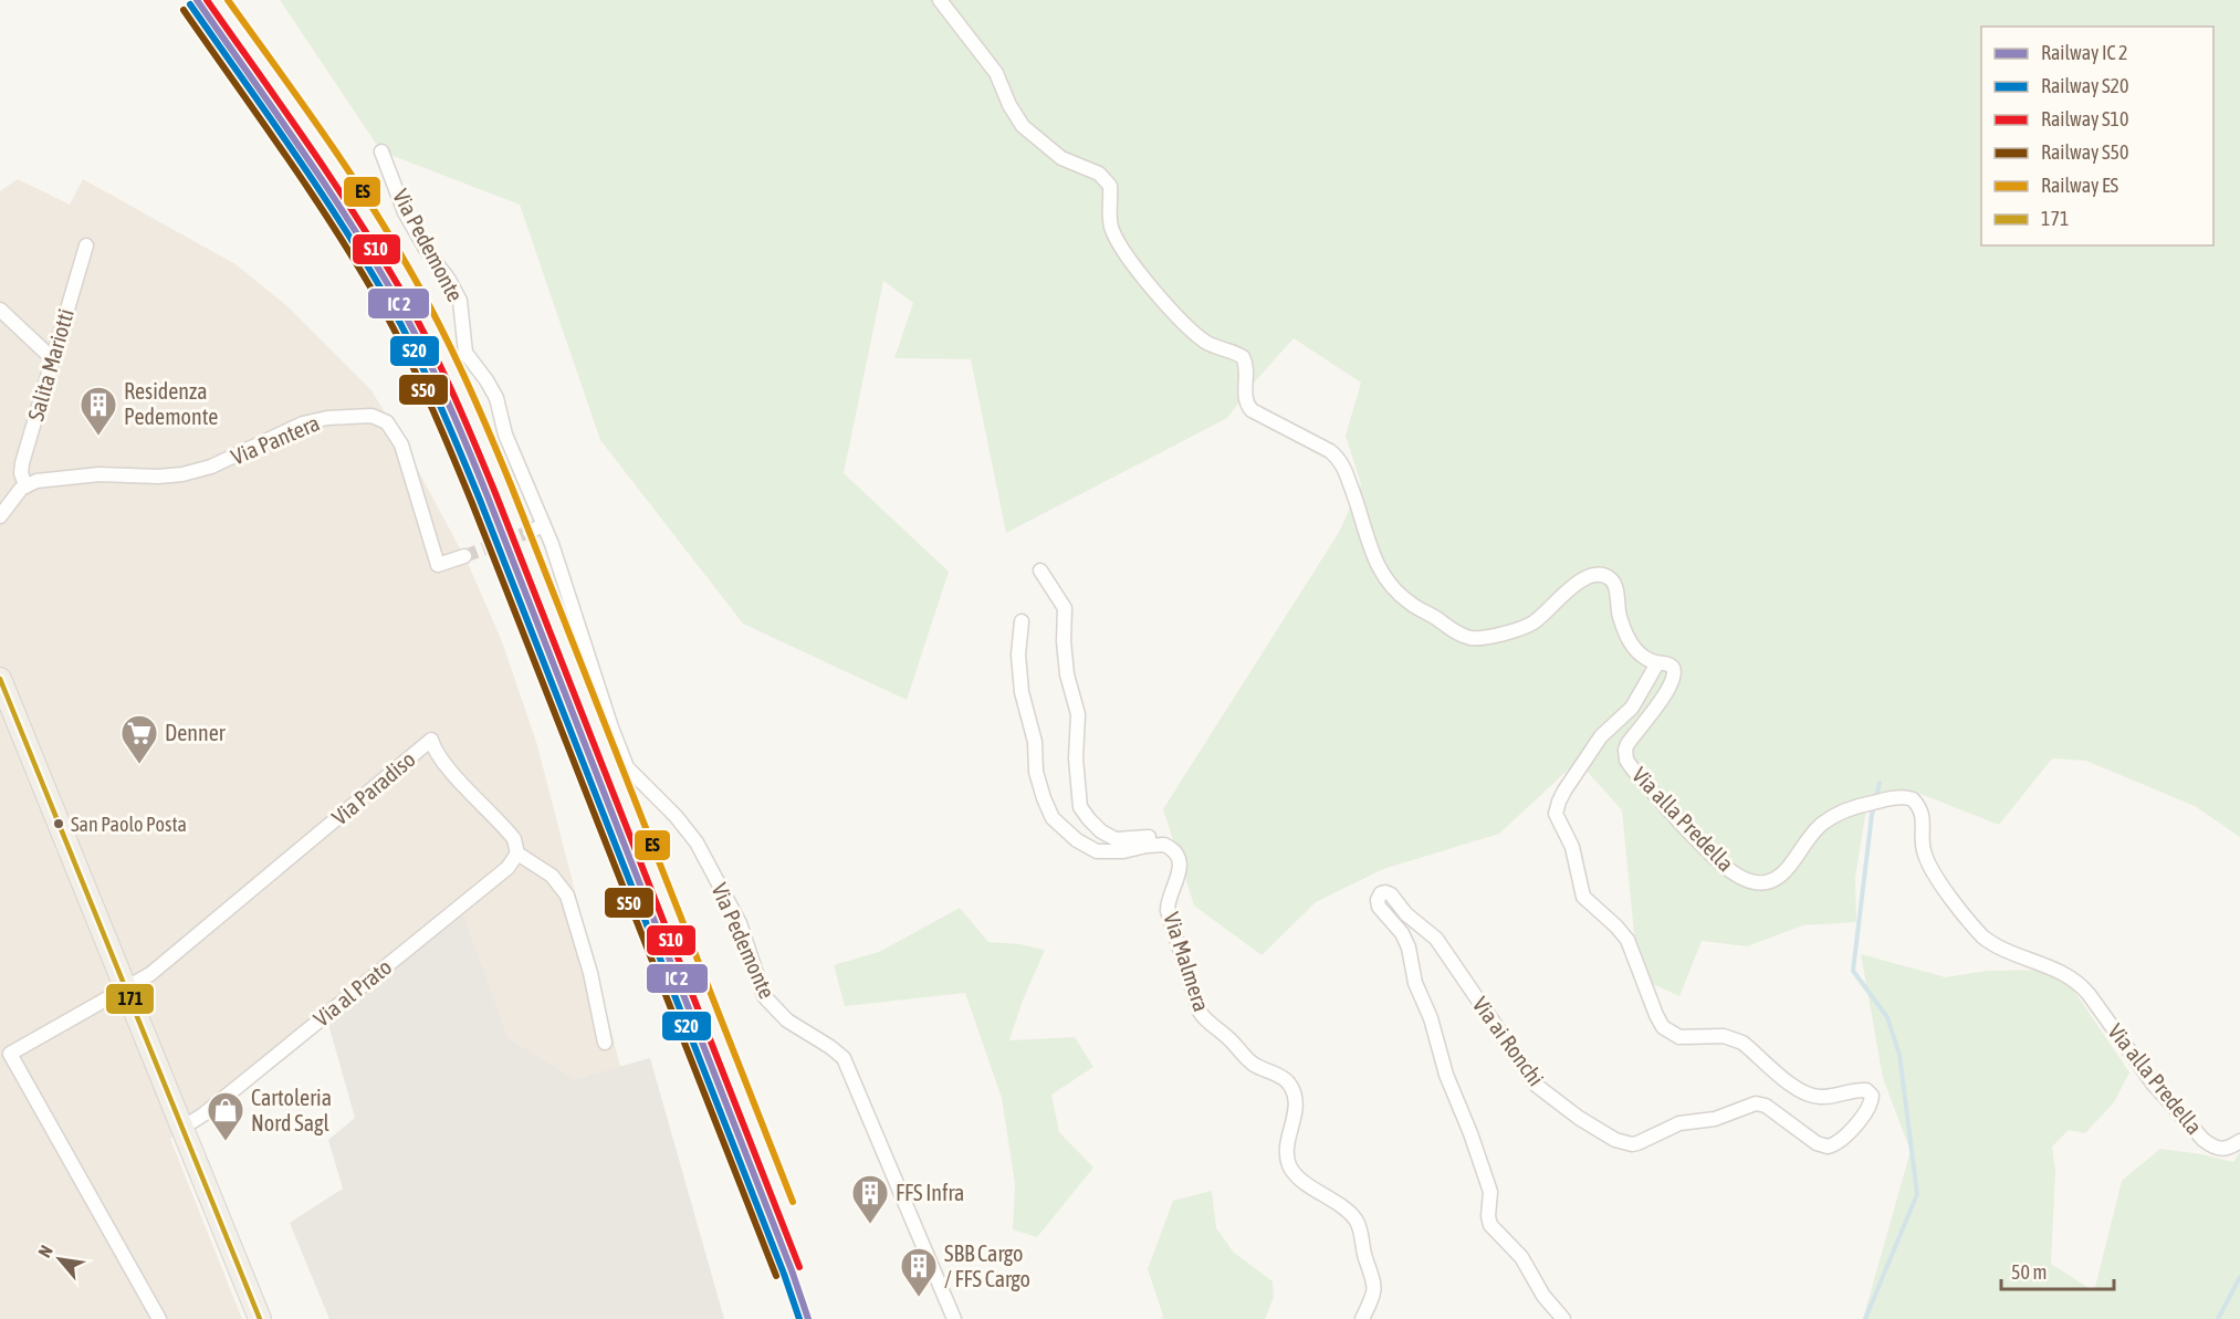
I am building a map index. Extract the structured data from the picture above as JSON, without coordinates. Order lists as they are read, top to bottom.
{
  "streets": {
    "street": [
      "Via Pedemonte",
      "Salita Mariotti",
      "Via Pantera",
      "Via Paradiso",
      "Via alla Predella",
      "Via Malmera",
      "Via al Prato",
      "Via ai Ronchi"
    ]
  },
  "crossings": [
    ["Salita Mariotti", "Via Pantera"],
    ["Via Paradiso", "Via al Prato"],
    ["Via alla Predella", "Via ai Ronchi"]
  ],
  "places": {
    "building": ["Residenza Pedemonte", "FFS Infra", "SBB Cargo / FFS Cargo"],
    "supermarket": ["Denner"],
    "other": ["San Paolo Posta"],
    "shop": ["Cartoleria Nord Sagl"]
  },
  "lines": [
    "rail line S10",
    "rail line ES",
    "rail line S20",
    "rail line S50",
    "transit line 171"
  ],
  "legend": [
    "Railway IC 2",
    "Railway S20",
    "Railway S10",
    "Railway S50",
    "Railway ES",
    "171"
  ],
  "scale_bar": "50 m",
  "north": "top left"
}
